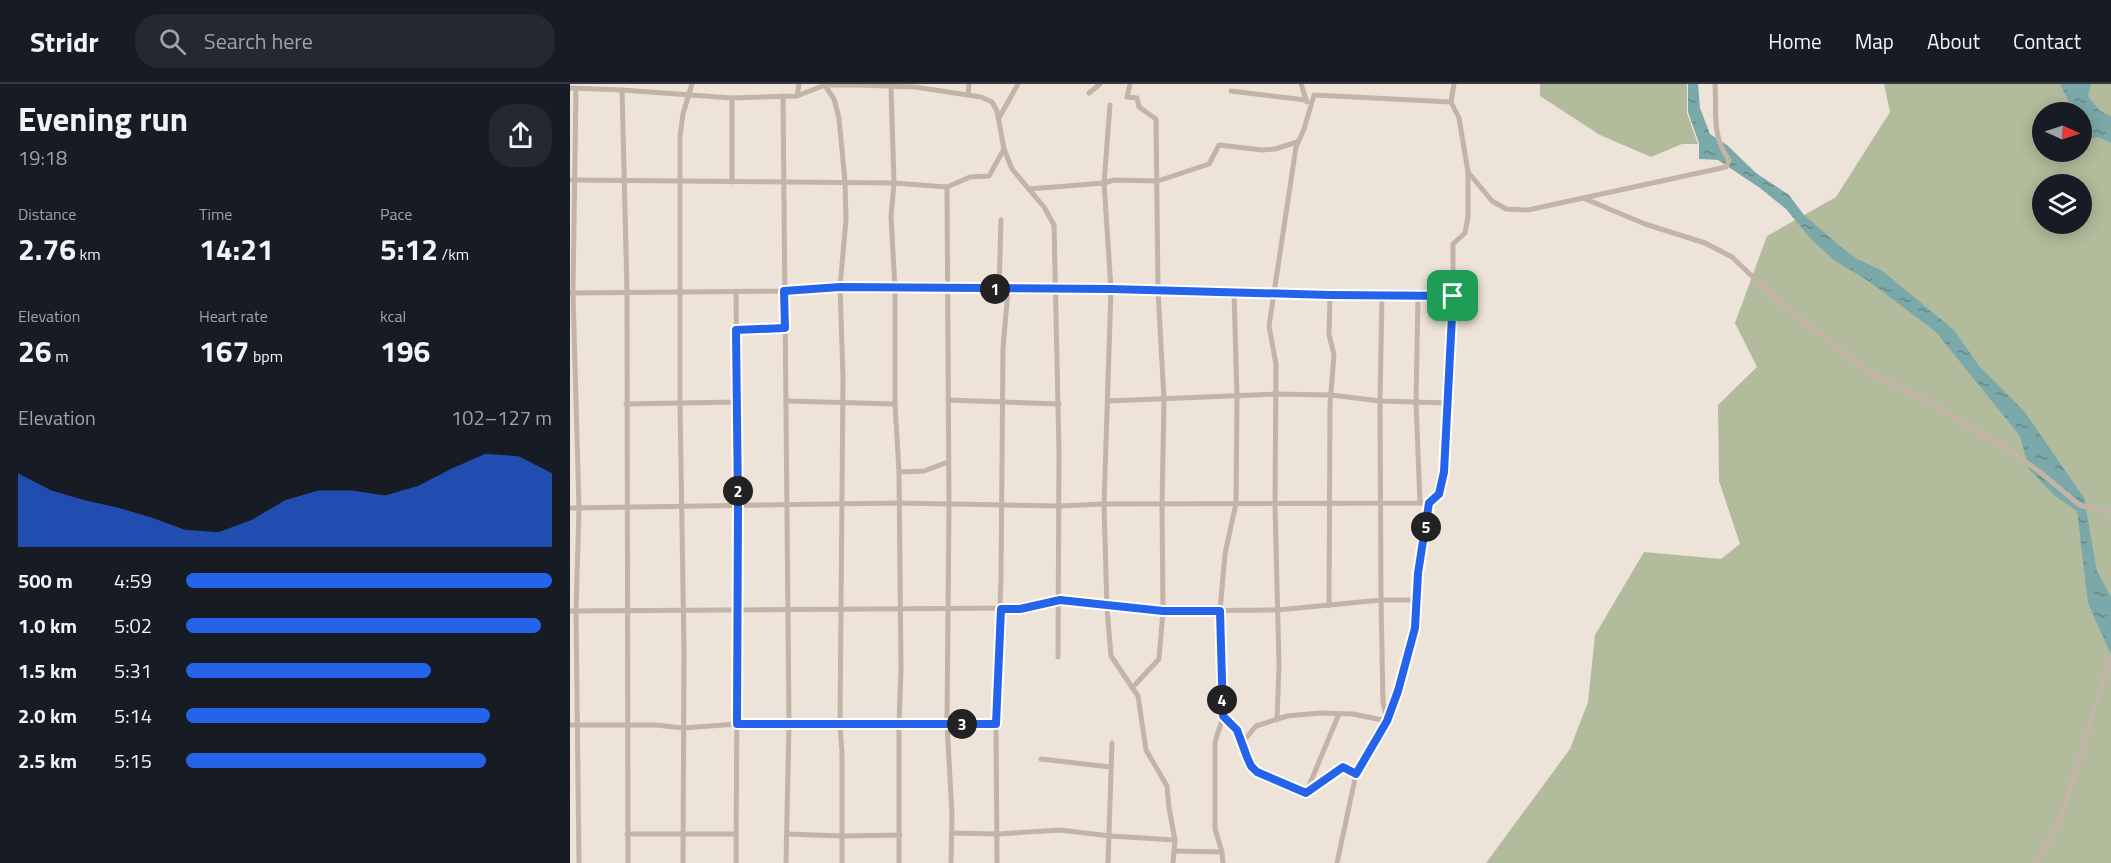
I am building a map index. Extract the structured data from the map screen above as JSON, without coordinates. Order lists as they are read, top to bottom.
{
  "north": "right",
  "page": {
    "header": "Stridr",
    "search": "Search here",
    "nav": [
      "Home",
      "Map",
      "About",
      "Contact"
    ],
    "heading": ["Evening run", "19:18"],
    "stats": [
      ["Distance", "2.76 km"],
      ["Time", "14:21"],
      ["Pace", "5:12 /km"],
      ["Elevation", "26 m"],
      ["Heart rate", "167 bpm"],
      ["kcal", "196"]
    ],
    "pins": [
      "1",
      "2",
      "5",
      "4",
      "3"
    ],
    "chart": ["Elevation", "102–127 m"],
    "list": [
      {
        "name": "500 m",
        "note": "4:59"
      },
      {
        "name": "1.0 km",
        "note": "5:02"
      },
      {
        "name": "1.5 km",
        "note": "5:31"
      },
      {
        "name": "2.0 km",
        "note": "5:14"
      },
      {
        "name": "2.5 km",
        "note": "5:15"
      }
    ]
  }
}
